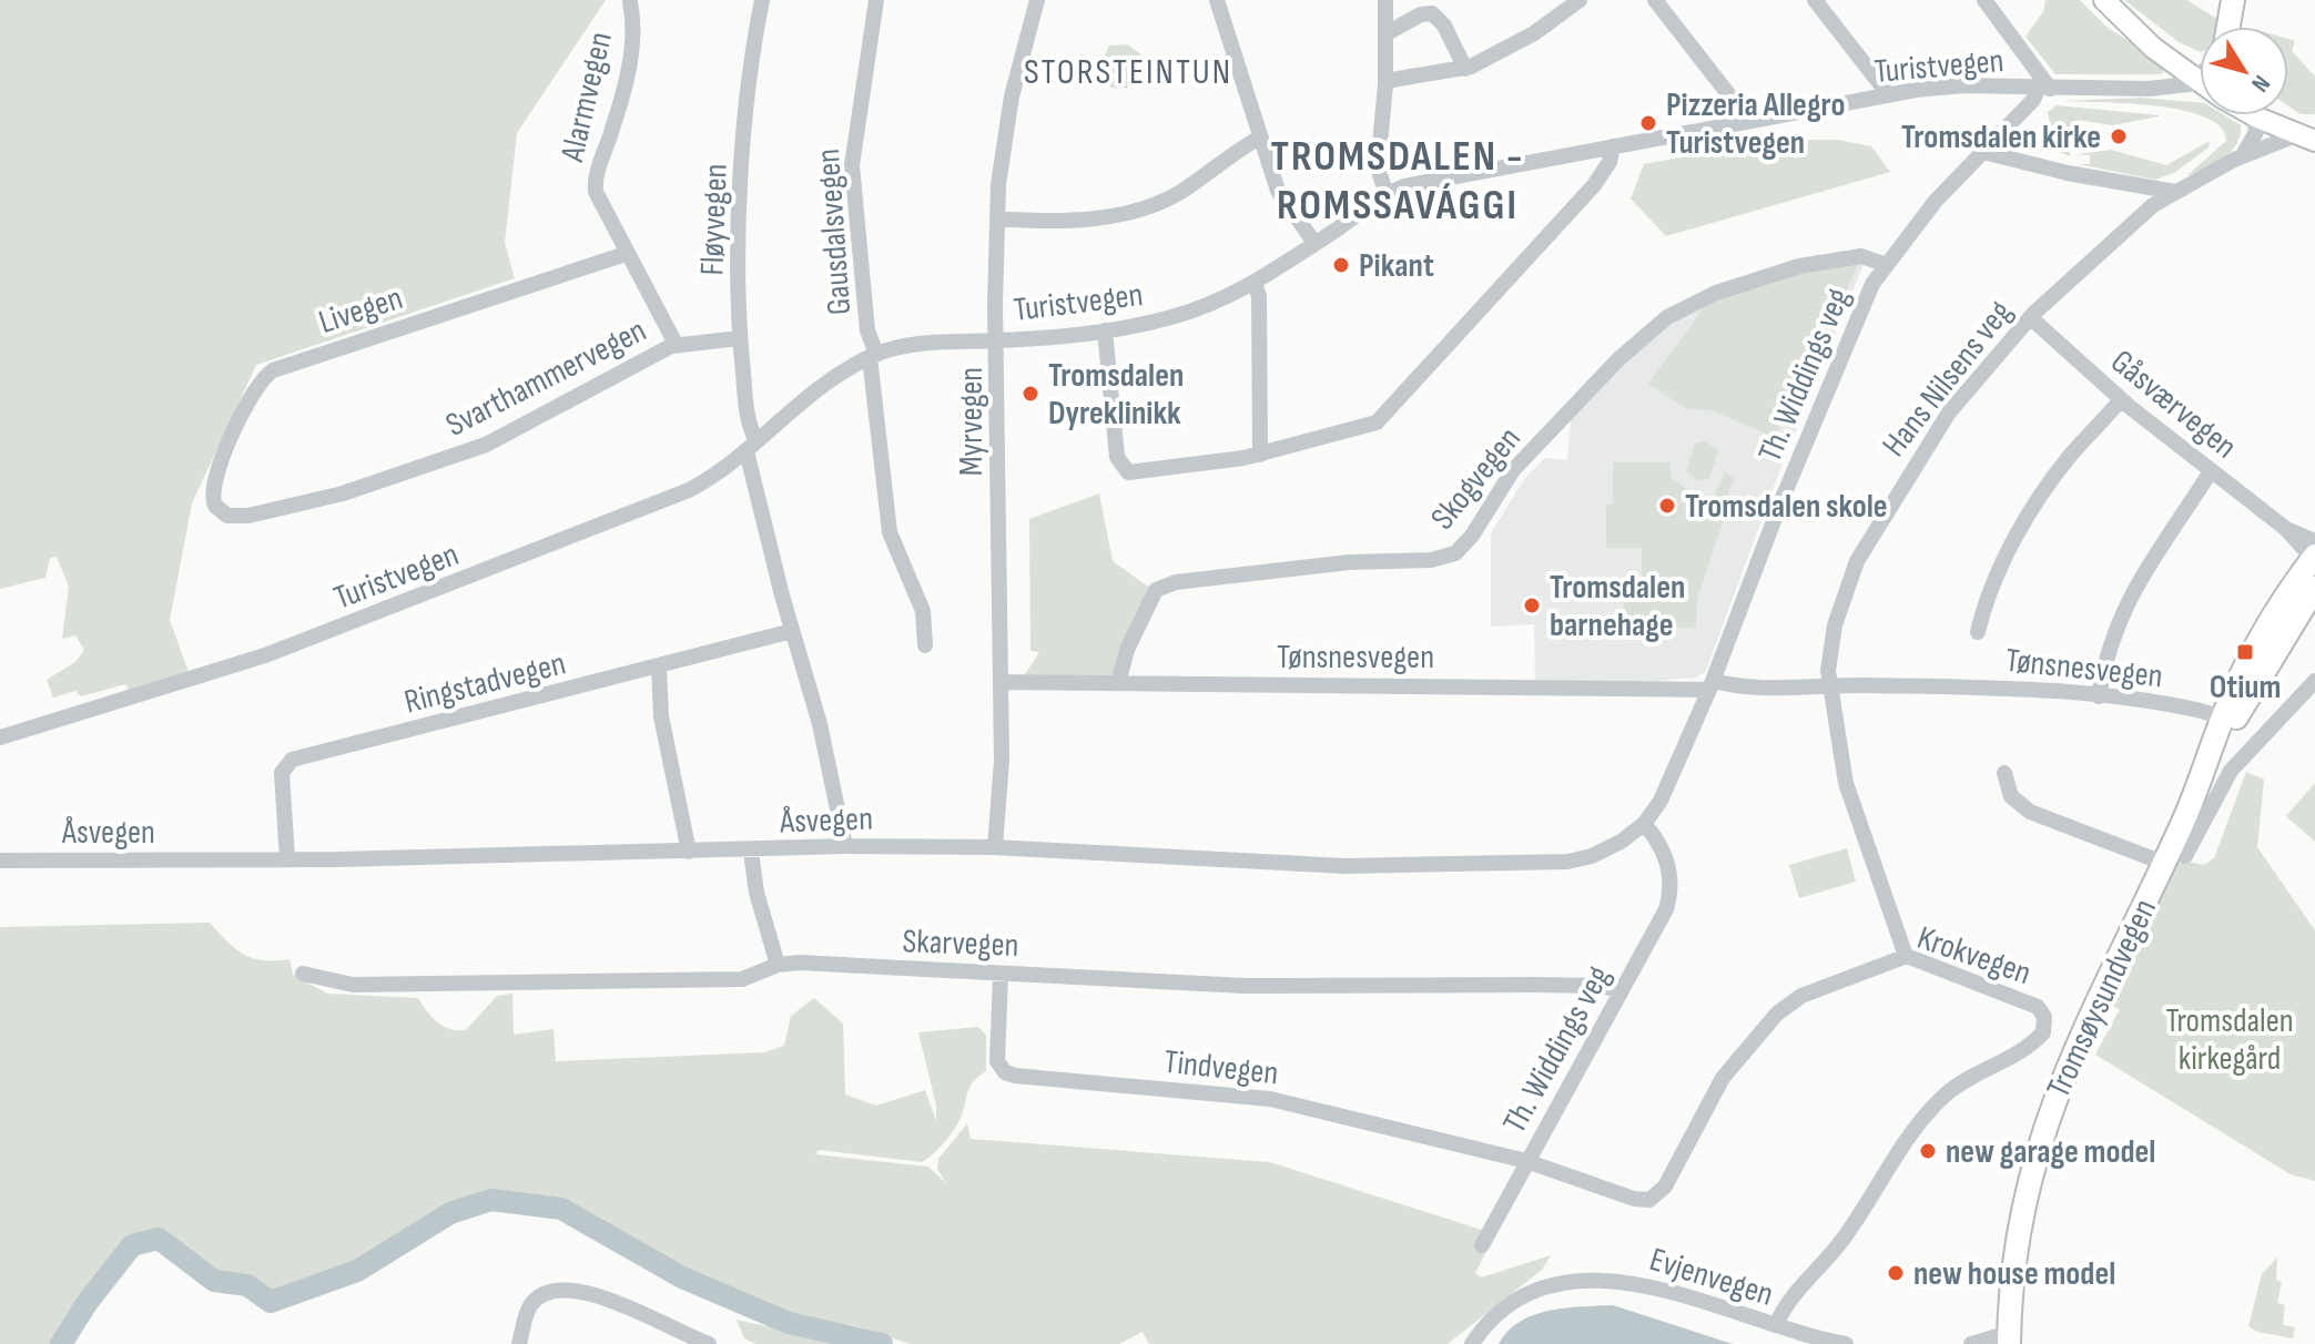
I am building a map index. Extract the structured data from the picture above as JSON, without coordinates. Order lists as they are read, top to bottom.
{
  "streets": {
    "highway": ["Tromsøysundvegen"],
    "street": [
      "Turistvegen",
      "Alarmvegen",
      "Fløyvegen",
      "Gausdalsvegen",
      "Livegen",
      "Th. Widdings veg",
      "Svarthammervegen",
      "Hans Nilsens veg",
      "Gåsværvegen",
      "Myrvegen",
      "Skogvegen",
      "Tønsnesvegen",
      "Ringstadvegen",
      "Åsvegen",
      "Skarvegen",
      "Krokvegen",
      "Tindvegen",
      "Evjenvegen"
    ]
  },
  "crossings": [
    ["Turistvegen", "Fløyvegen"],
    ["Turistvegen", "Gausdalsvegen"],
    ["Turistvegen", "Th. Widdings veg"],
    ["Turistvegen", "Myrvegen"],
    ["Alarmvegen", "Livegen"],
    ["Alarmvegen", "Svarthammervegen"],
    ["Fløyvegen", "Svarthammervegen"],
    ["Fløyvegen", "Ringstadvegen"],
    ["Fløyvegen", "Åsvegen"],
    ["Livegen", "Svarthammervegen"],
    ["Th. Widdings veg", "Skogvegen"],
    ["Th. Widdings veg", "Tønsnesvegen"],
    ["Th. Widdings veg", "Åsvegen"],
    ["Th. Widdings veg", "Skarvegen"],
    ["Th. Widdings veg", "Krokvegen"],
    ["Th. Widdings veg", "Tindvegen"],
    ["Hans Nilsens veg", "Gåsværvegen"],
    ["Hans Nilsens veg", "Tønsnesvegen"],
    ["Hans Nilsens veg", "Krokvegen"],
    ["Gåsværvegen", "Tromsøysundvegen"],
    ["Myrvegen", "Tønsnesvegen"],
    ["Myrvegen", "Åsvegen"],
    ["Skogvegen", "Tønsnesvegen"],
    ["Tønsnesvegen", "Tromsøysundvegen"],
    ["Ringstadvegen", "Åsvegen"],
    ["Skarvegen", "Tindvegen"],
    ["Krokvegen", "Tindvegen"],
    ["Krokvegen", "Evjenvegen"]
  ],
  "districts": ["STORSTEINTUN", "TROMSDALEN - ROMSSAVÁGGI"],
  "parks": ["Tromsdalen kirkegård"],
  "places": {
    "other": [
      "Pizzeria Allegro Turistvegen",
      "Tromsdalen kirke",
      "Pikant",
      "Tromsdalen Dyreklinikk",
      "Tromsdalen skole",
      "Tromsdalen barnehage",
      "new garage model",
      "new house model"
    ],
    "transit": ["Otium"]
  },
  "north": "bottom right"
}
